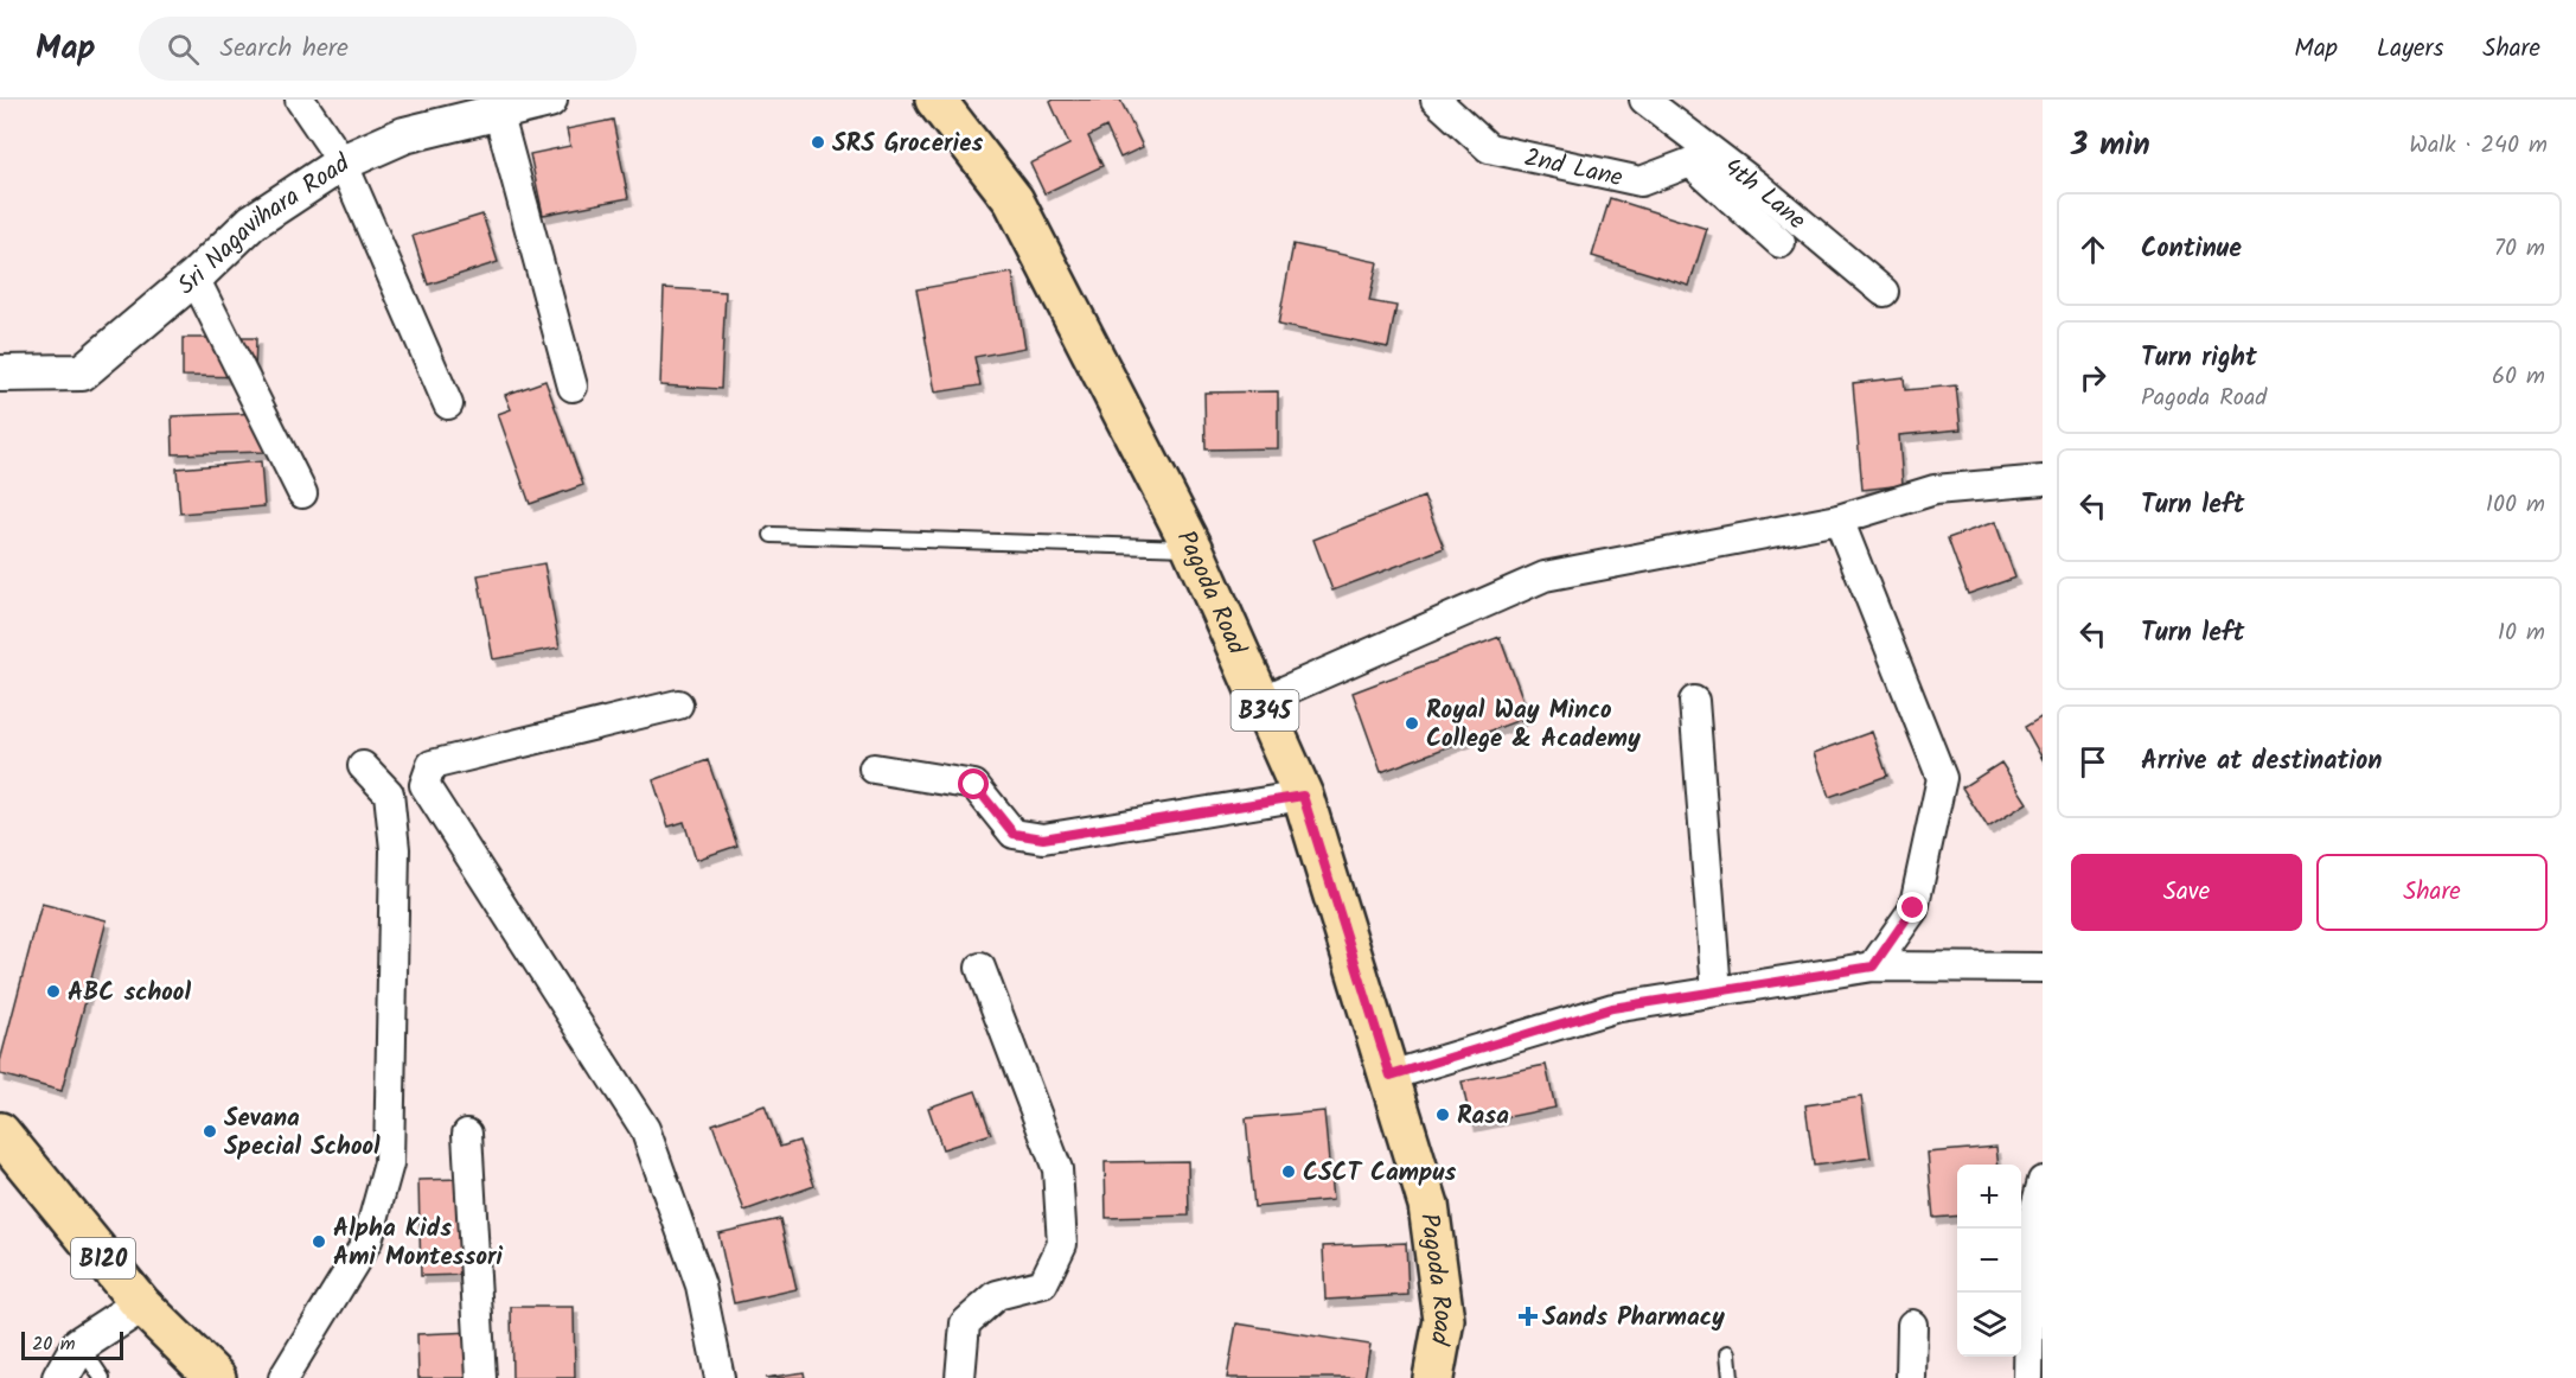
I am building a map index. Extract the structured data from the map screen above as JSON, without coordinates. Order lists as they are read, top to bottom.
{
  "streets": {
    "main road": ["Pagoda Road", "B345", "B120"],
    "street": ["2nd Lane", "4th Lane", "Sri Nagavihara Road"]
  },
  "places": {
    "other": [
      "SRS Groceries",
      "Royal Way Minco College & Academy",
      "ABC school",
      "Rasa",
      "Sevana Special School",
      "CSCT Campus",
      "Alpha Kids Ami Montessori"
    ],
    "health": ["Sands Pharmacy"]
  },
  "scale_bar": "20 m",
  "page": {
    "header": "Map",
    "search": "Search here",
    "nav": ["Map", "Layers", "Share"],
    "heading": ["3 min", "Walk · 240 m"],
    "list": [
      ["Continue", "70 m"],
      ["Turn right", "Pagoda Road", "60 m"],
      ["Turn left", "100 m"],
      ["Turn left", "10 m"],
      "Arrive at destination"
    ],
    "buttons": ["Save", "Share"],
    "map_buttons": ["+", "−"],
    "scale": "20 m"
  }
}
